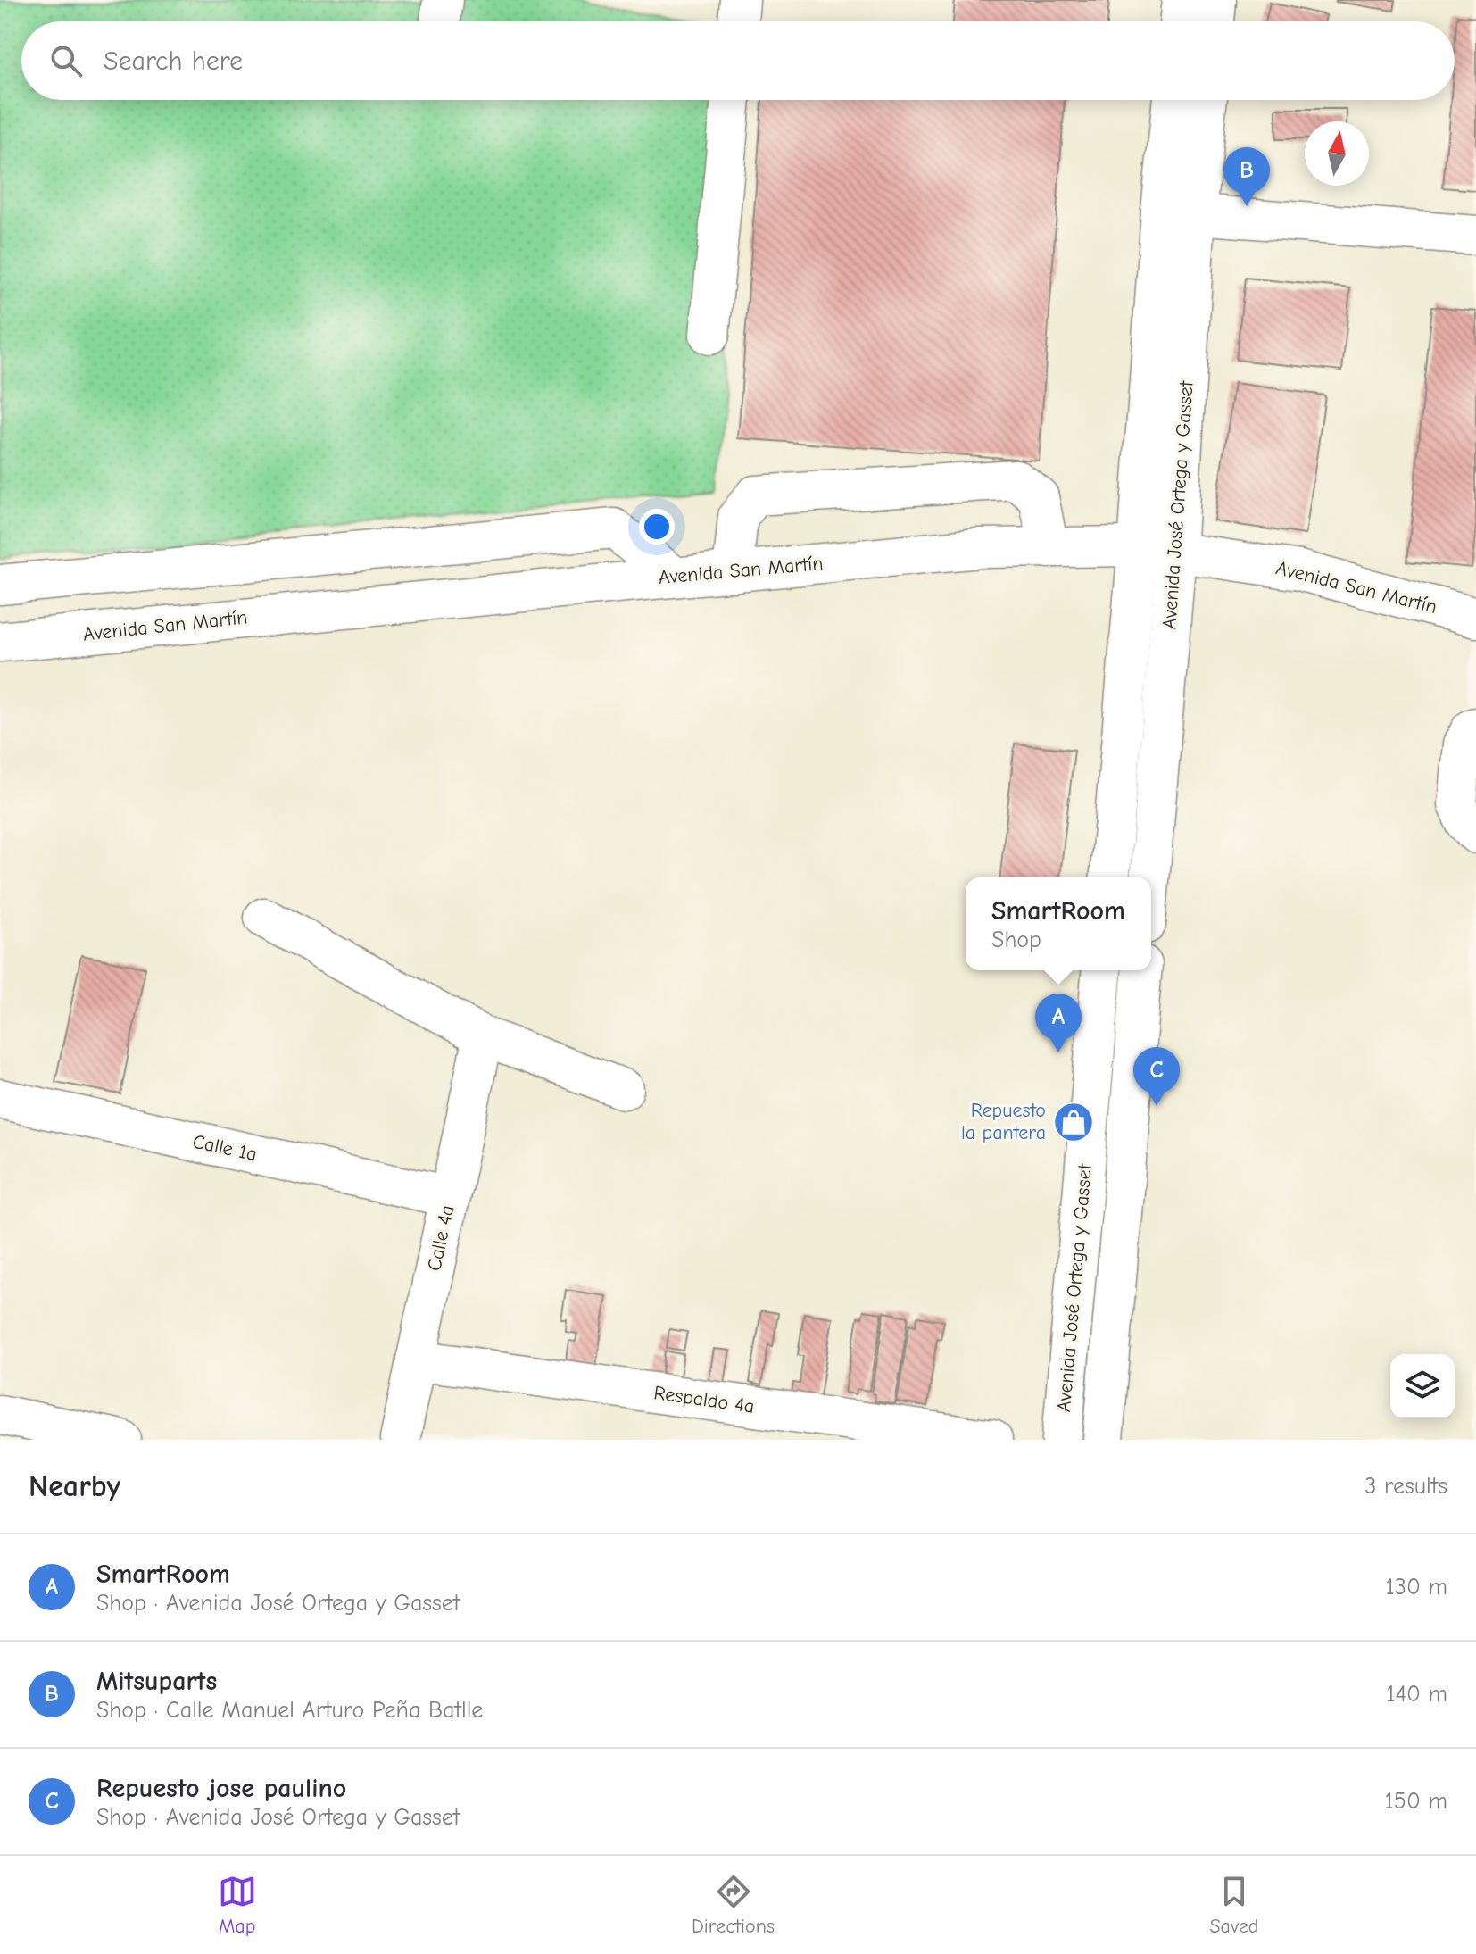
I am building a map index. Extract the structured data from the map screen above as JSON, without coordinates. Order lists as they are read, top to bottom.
{
  "streets": {
    "main road": [
      "Avenida José Ortega y Gasset",
      "Avenida San Martín",
      "Calle 1a",
      "Calle 4a",
      "Respaldo 4a"
    ]
  },
  "crossings": [
    ["Avenida José Ortega y Gasset", "Avenida San Martín"],
    ["Calle 1a", "Calle 4a"],
    ["Calle 4a", "Respaldo 4a"]
  ],
  "places": {
    "shop": ["Repuesto la pantera"]
  },
  "north": "top",
  "page": {
    "search": "Search here",
    "pins": ["B", "A", "C"],
    "popup": ["SmartRoom", "Shop"],
    "heading": ["Nearby", "3 results"],
    "list": [
      {
        "mark": "A",
        "name": "SmartRoom",
        "note": "Shop · Avenida José Ortega y Gasset",
        "value": "130 m"
      },
      {
        "mark": "B",
        "name": "Mitsuparts",
        "note": "Shop · Calle Manuel Arturo Peña Batlle",
        "value": "140 m"
      },
      {
        "mark": "C",
        "name": "Repuesto jose paulino",
        "note": "Shop · Avenida José Ortega y Gasset",
        "value": "150 m"
      }
    ],
    "nav": ["Map", "Directions", "Saved"]
  }
}
